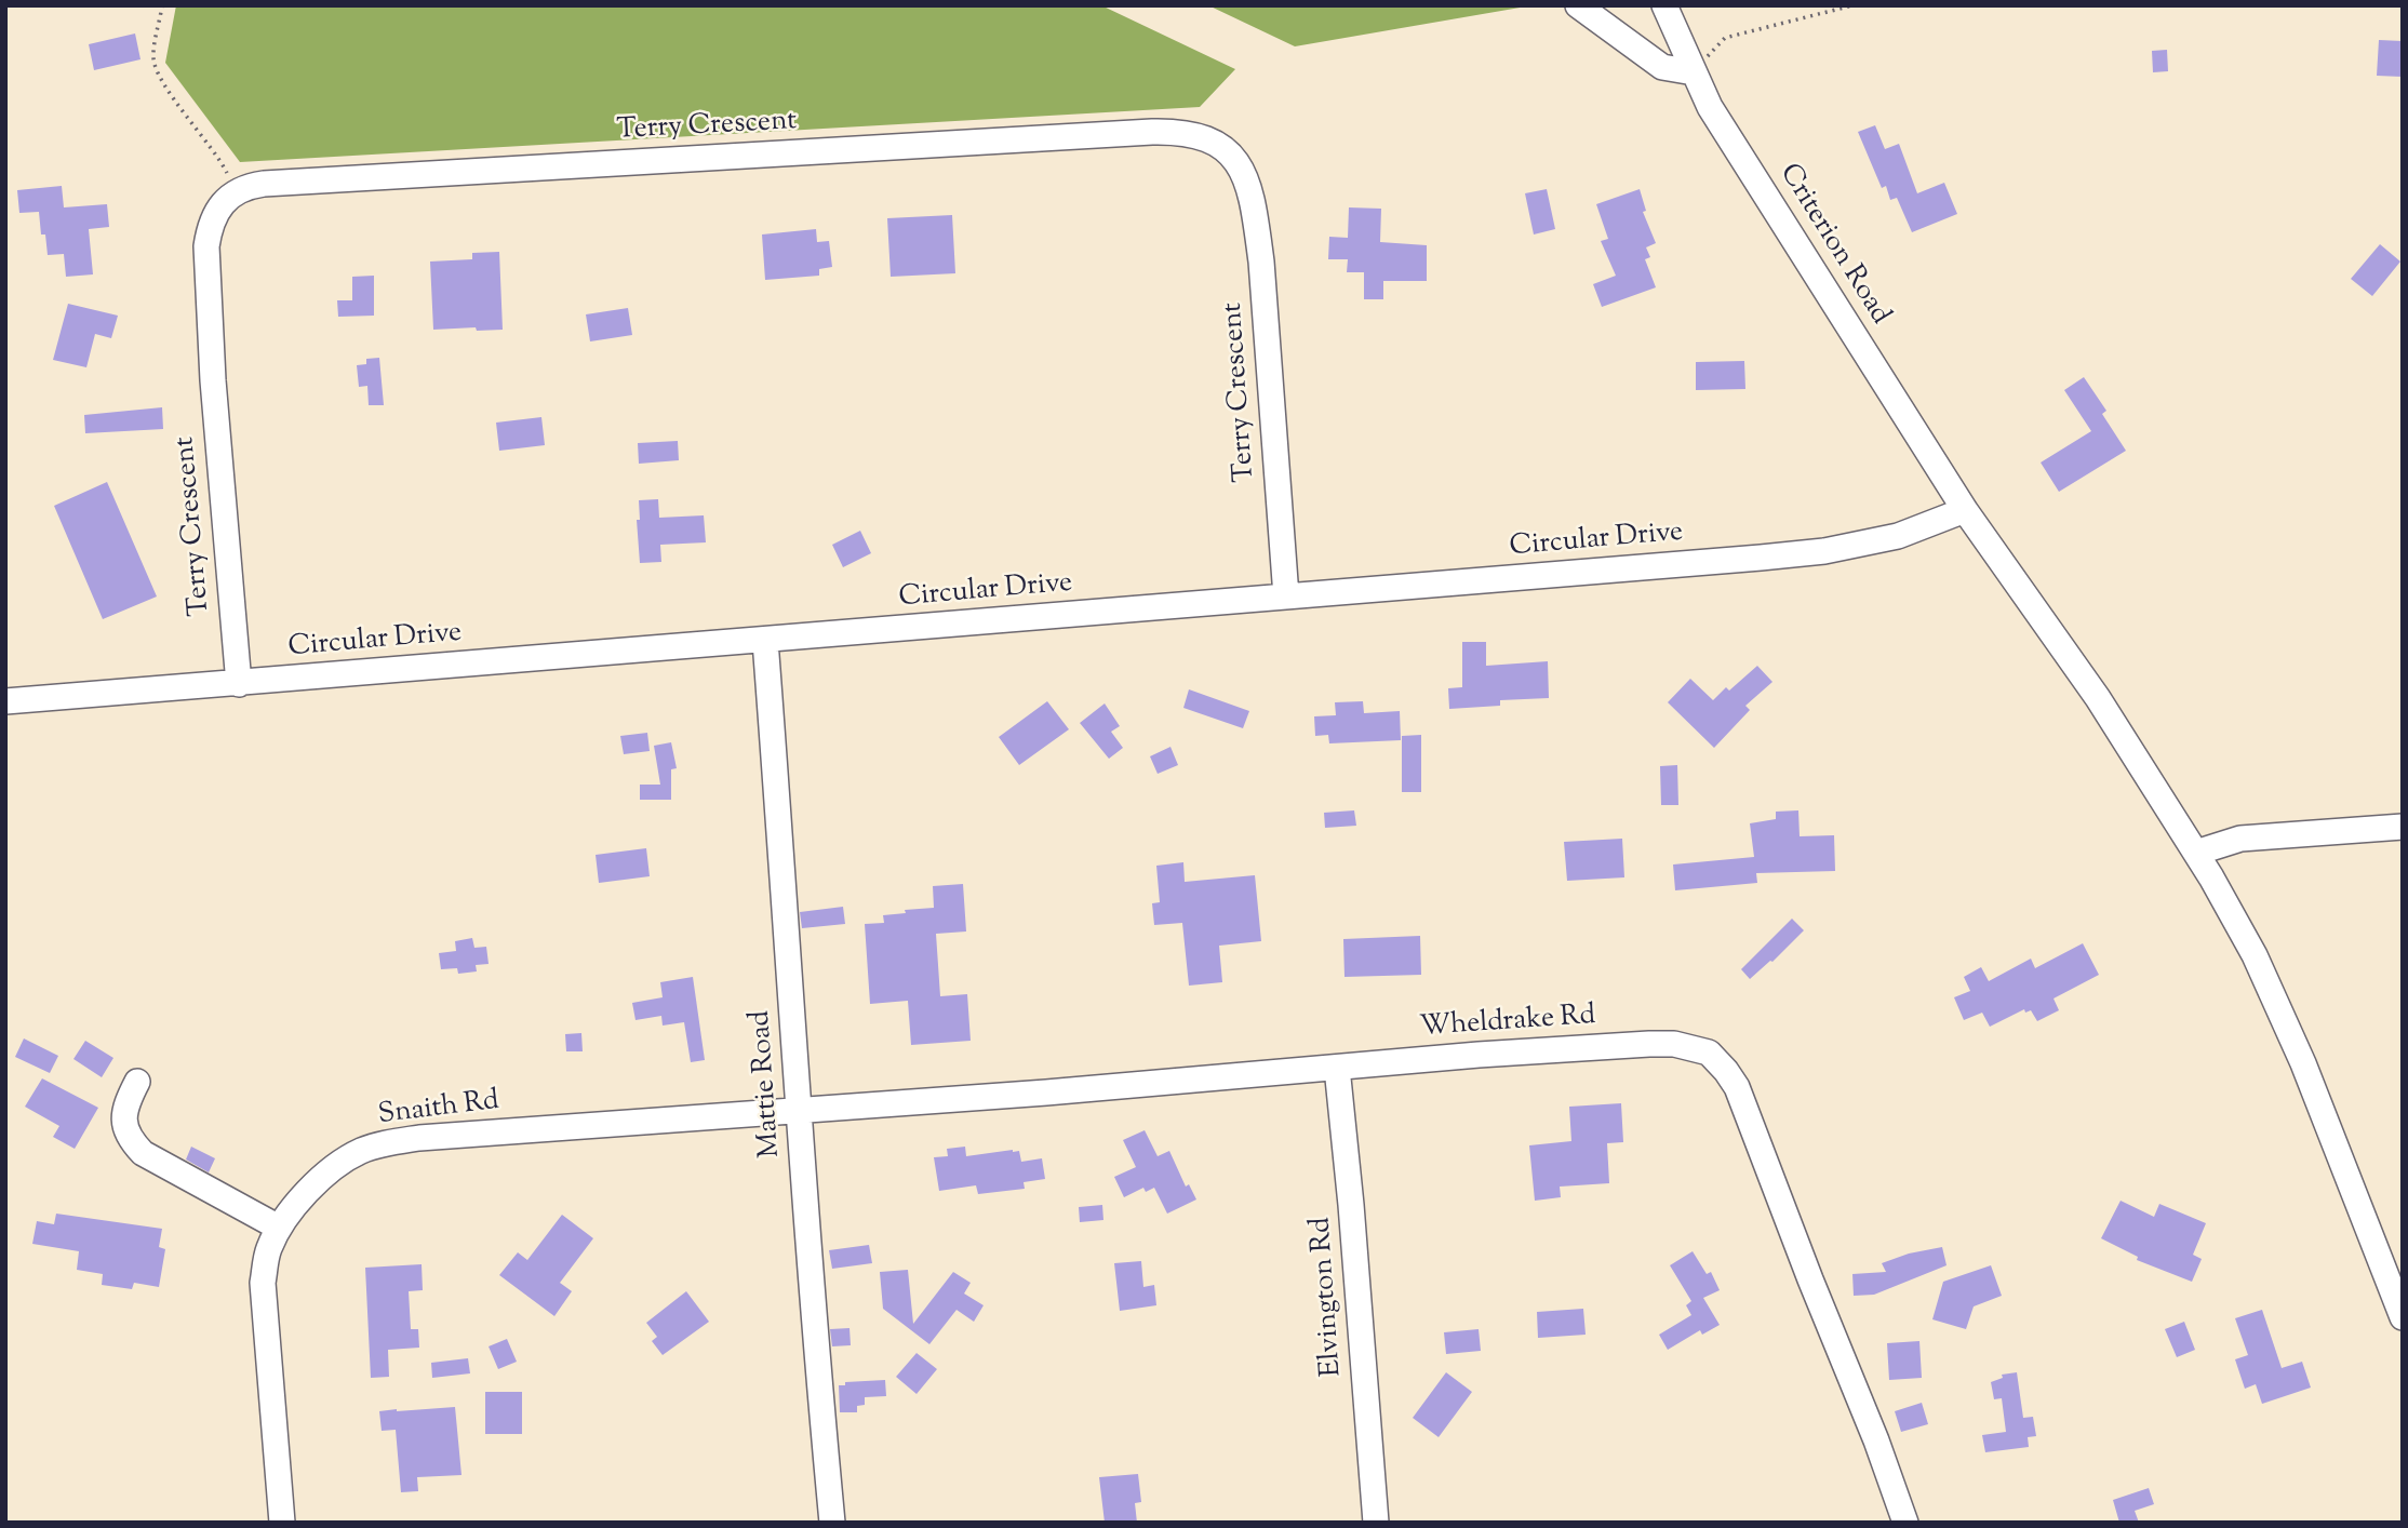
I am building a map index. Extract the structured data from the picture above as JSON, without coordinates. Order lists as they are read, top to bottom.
{
  "streets": {
    "street": [
      "Terry Crescent",
      "Criterion Road",
      "Circular Drive",
      "Wheldrake Rd",
      "Mattie Road",
      "Snaith Rd",
      "Elvington Rd"
    ]
  },
  "crossings": [
    ["Terry Crescent", "Circular Drive"],
    ["Criterion Road", "Circular Drive"],
    ["Circular Drive", "Mattie Road"],
    ["Wheldrake Rd", "Mattie Road"],
    ["Wheldrake Rd", "Snaith Rd"],
    ["Wheldrake Rd", "Elvington Rd"],
    ["Mattie Road", "Snaith Rd"]
  ]
}
